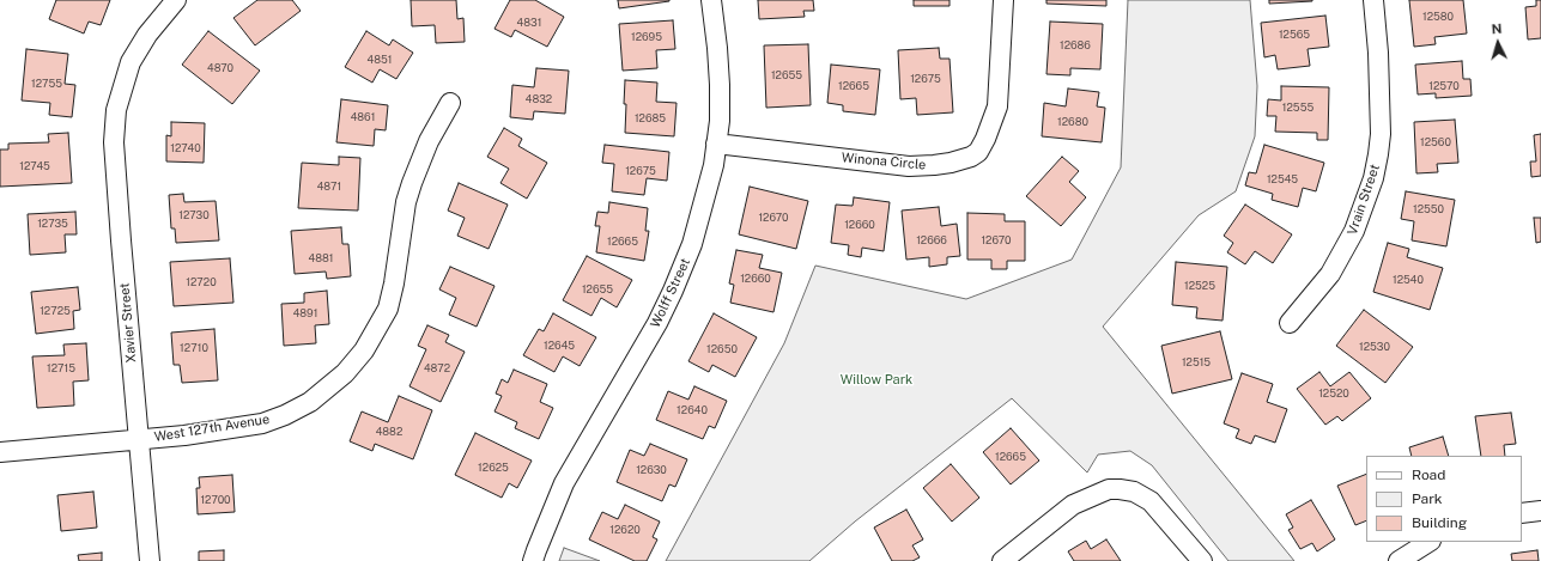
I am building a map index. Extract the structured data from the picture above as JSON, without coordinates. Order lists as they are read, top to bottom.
{
  "streets": {
    "street": [
      "Winona Circle",
      "Vrain Street",
      "Wolff Street",
      "Xavier Street",
      "West 127th Avenue"
    ]
  },
  "crossings": [
    ["Winona Circle", "Wolff Street"],
    ["Xavier Street", "West 127th Avenue"]
  ],
  "parks": ["Willow Park"],
  "house_numbers": [
    "12580",
    "4831",
    "12565",
    "12695",
    "12686",
    "4851",
    "4870",
    "12655",
    "12675",
    "12755",
    "12665",
    "12570",
    "4832",
    "12555",
    "4861",
    "12685",
    "12680",
    "12560",
    "12740",
    "12745",
    "12675",
    "12545",
    "4871",
    "12550",
    "12730",
    "12670",
    "12735",
    "12660",
    "12666",
    "12670",
    "12665",
    "4881",
    "12660",
    "12540",
    "12720",
    "12525",
    "12655",
    "12725",
    "4891",
    "12645",
    "12530",
    "12710",
    "12650",
    "12515",
    "12715",
    "4872",
    "12520",
    "12640",
    "4882",
    "12665",
    "12625",
    "12630",
    "12700",
    "12620"
  ],
  "legend": ["Road", "Park", "Building"],
  "north": "top"
}
